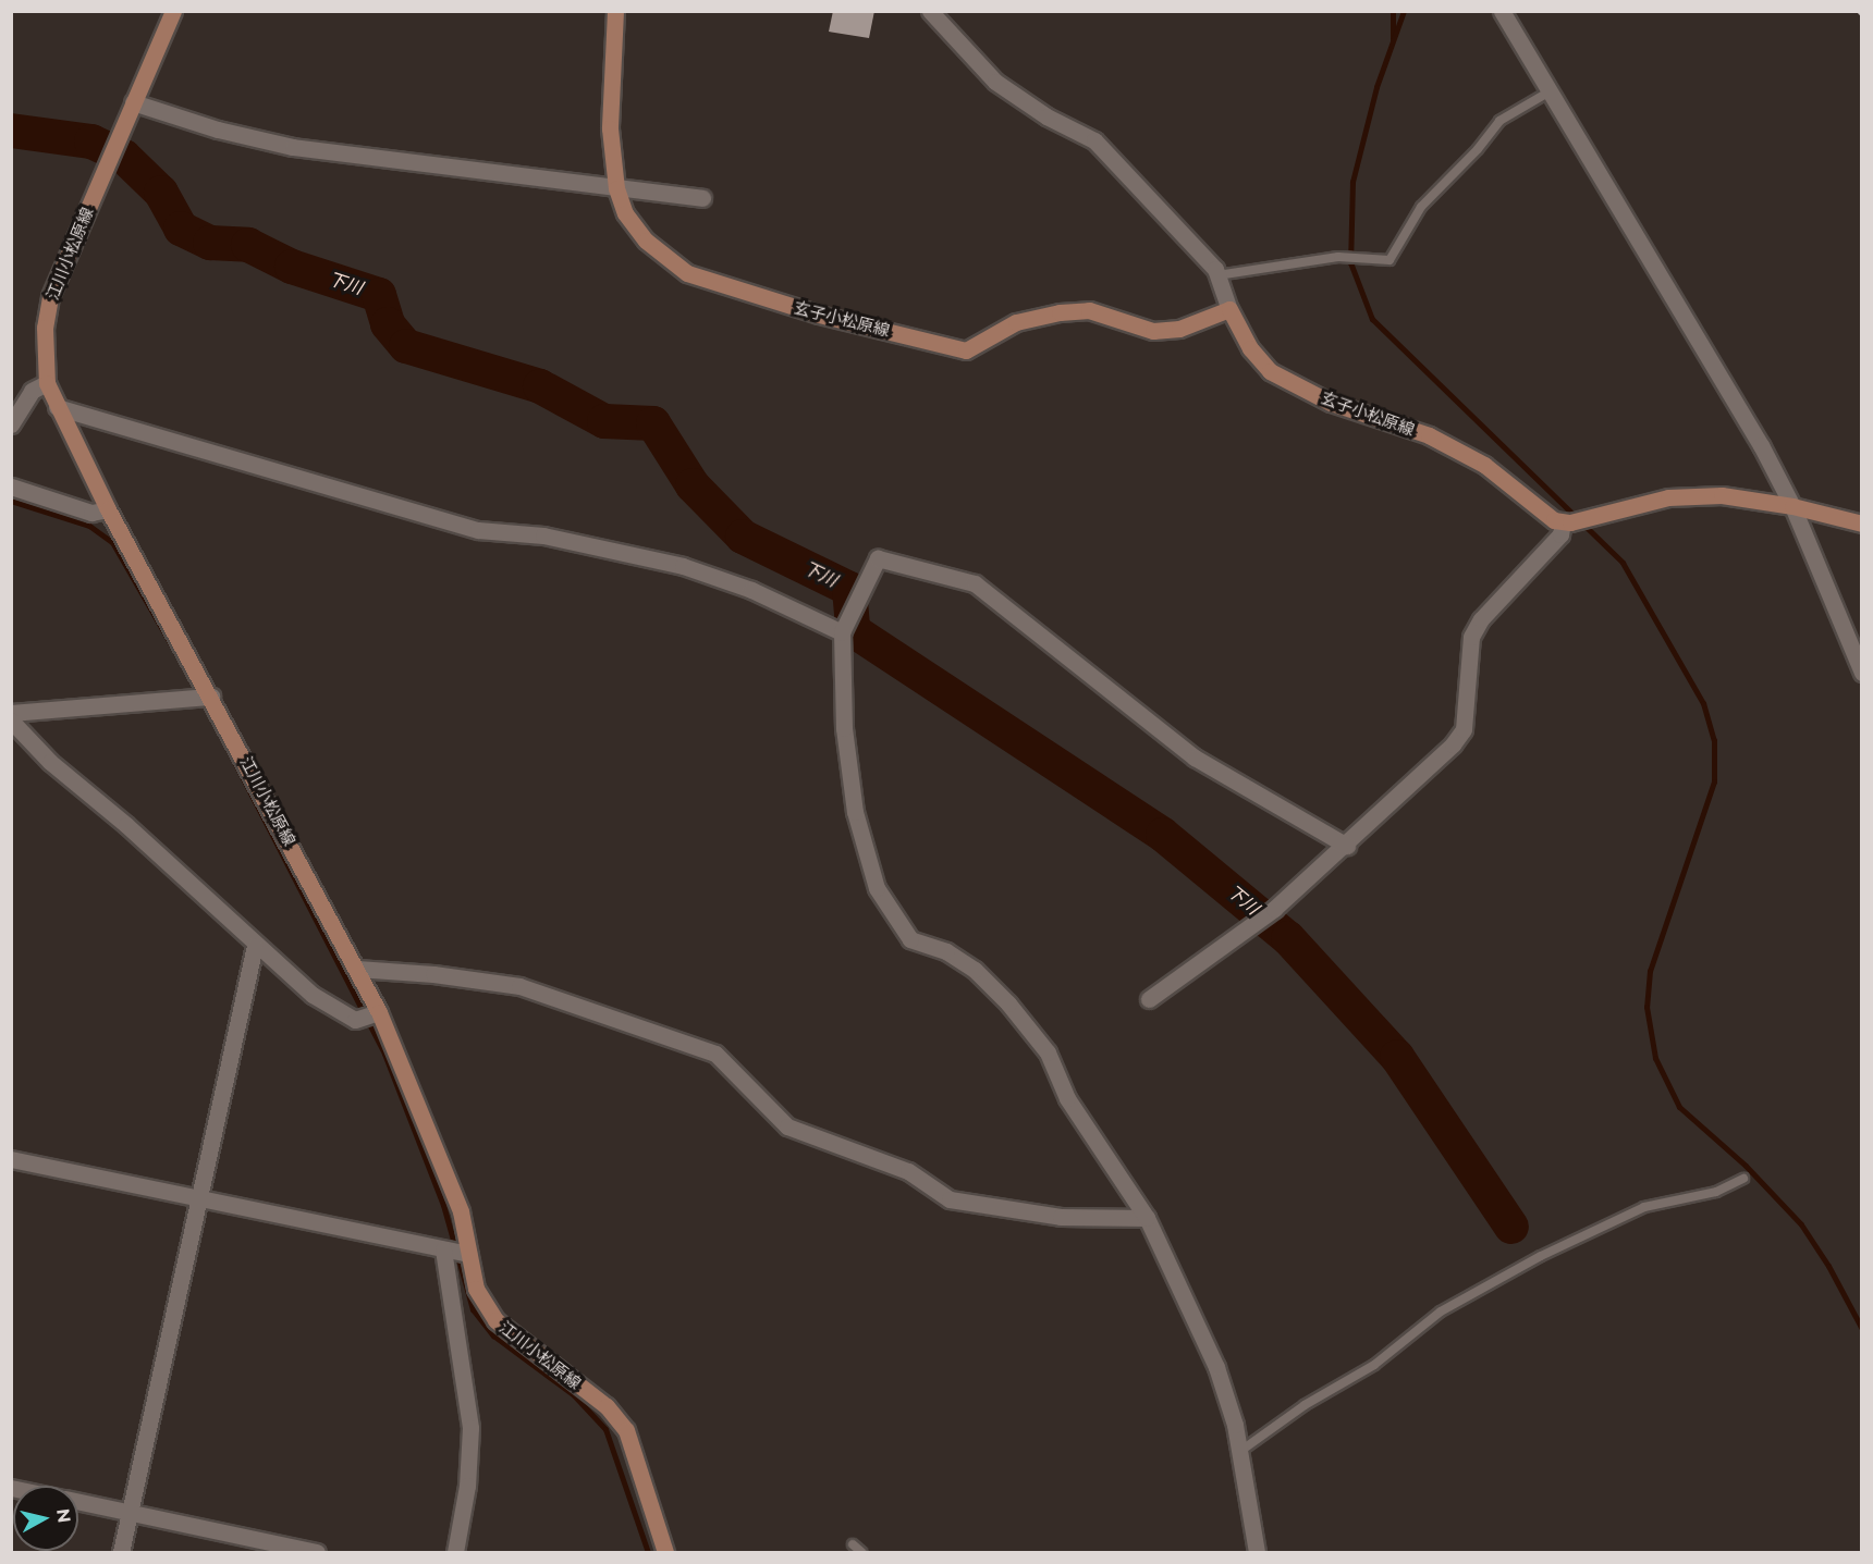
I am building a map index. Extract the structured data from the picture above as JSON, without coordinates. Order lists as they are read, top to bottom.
{
  "streets": {
    "main road": ["江川小松原線", "玄子小松原線"]
  },
  "water": ["下川"],
  "north": "right"
}
